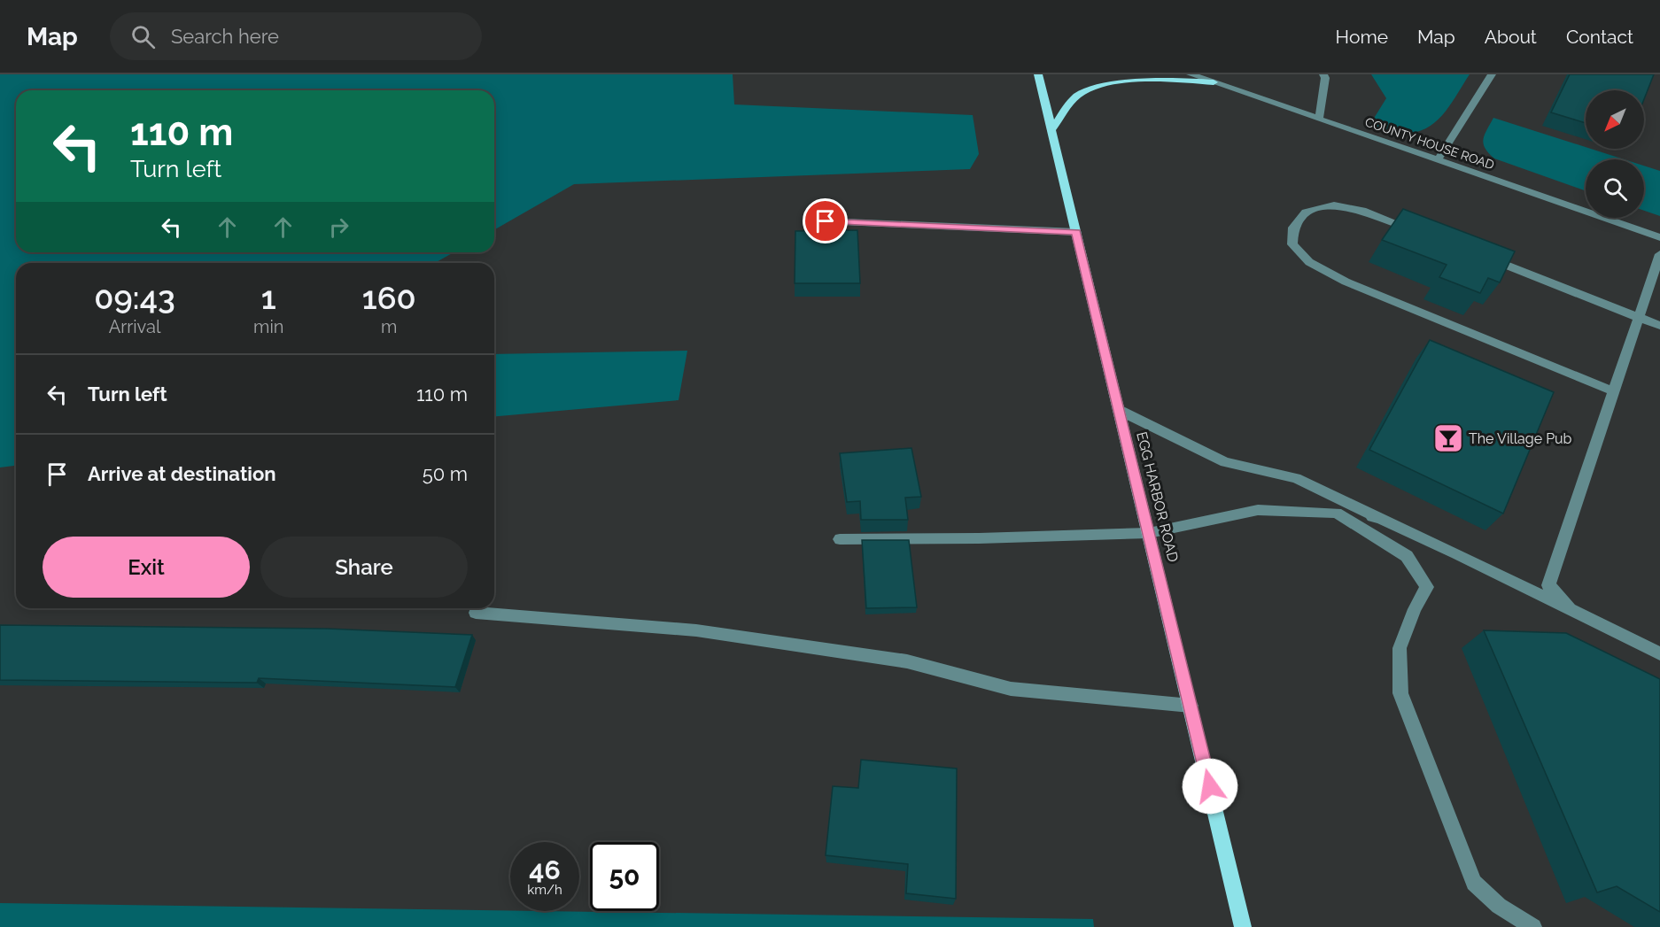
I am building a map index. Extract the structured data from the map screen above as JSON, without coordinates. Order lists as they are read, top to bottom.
{
  "streets": {
    "main road": ["EGG HARBOR ROAD"],
    "street": ["COUNTY HOUSE ROAD"]
  },
  "places": {
    "bar": ["The Village Pub"]
  },
  "north": "bottom left",
  "page": {
    "header": "Map",
    "search": "Search here",
    "nav": [
      "Home",
      "Map",
      "About",
      "Contact"
    ],
    "turn": ["110 m", "Turn left"],
    "eta": [
      "09:43",
      "Arrival",
      "1",
      "min",
      "160",
      "m"
    ],
    "list": [
      {
        "name": "Turn left",
        "value": "110 m"
      },
      {
        "name": "Arrive at destination",
        "value": "50 m"
      }
    ],
    "buttons": ["Exit", "Share"],
    "speed": "46 km/h",
    "limit": "50"
  }
}
